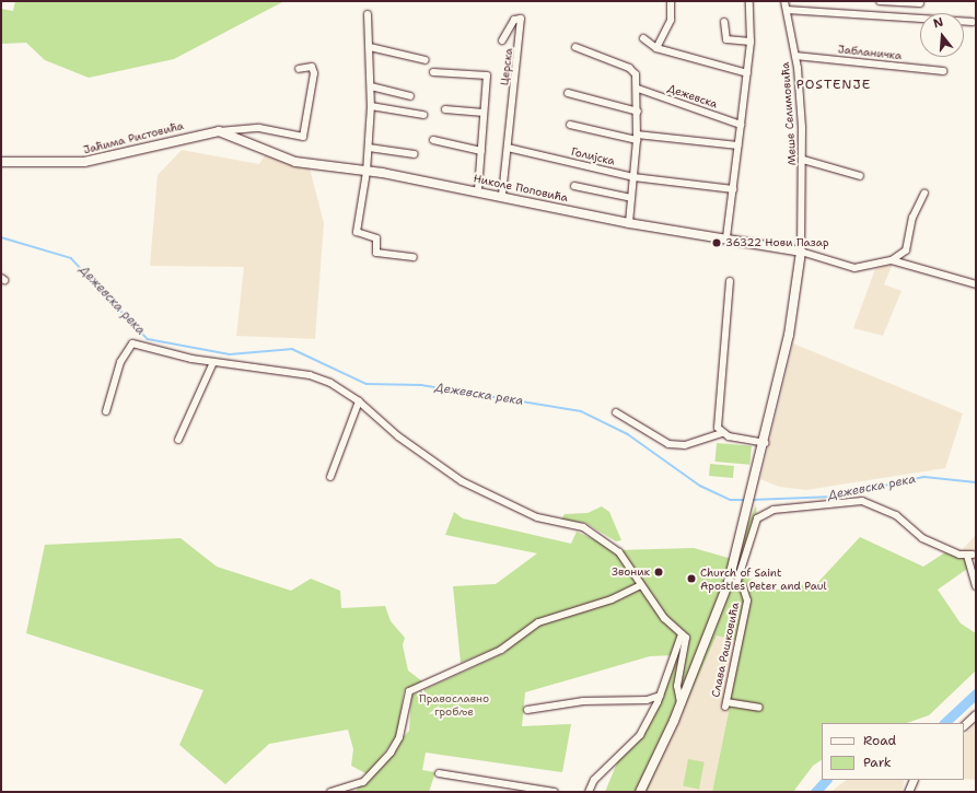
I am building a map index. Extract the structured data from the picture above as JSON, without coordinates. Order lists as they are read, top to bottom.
{
  "streets": {
    "main road": [
      "Меше Селимовића",
      "Јаћима Ристовића",
      "Николе Поповића",
      "Слава Рашковића"
    ],
    "street": [
      "Јабланичка",
      "Церска",
      "Дежевска",
      "Голијска"
    ]
  },
  "crossings": [
    ["Јабланичка", "Меше Селимовића"],
    ["Церска", "Голијска"],
    ["Церска", "Николе Поповића"],
    ["Меше Селимовића", "Николе Поповића"],
    ["Меше Селимовића", "Слава Рашковића"]
  ],
  "districts": ["POSTENJE"],
  "water": ["Дежевска река"],
  "parks": ["Православно гробље"],
  "places": ["36322 Нови Пазар", "Звоник", "Church of Saint Apostles Peter and Paul"],
  "legend": ["Road", "Park"],
  "north": "top"
}
